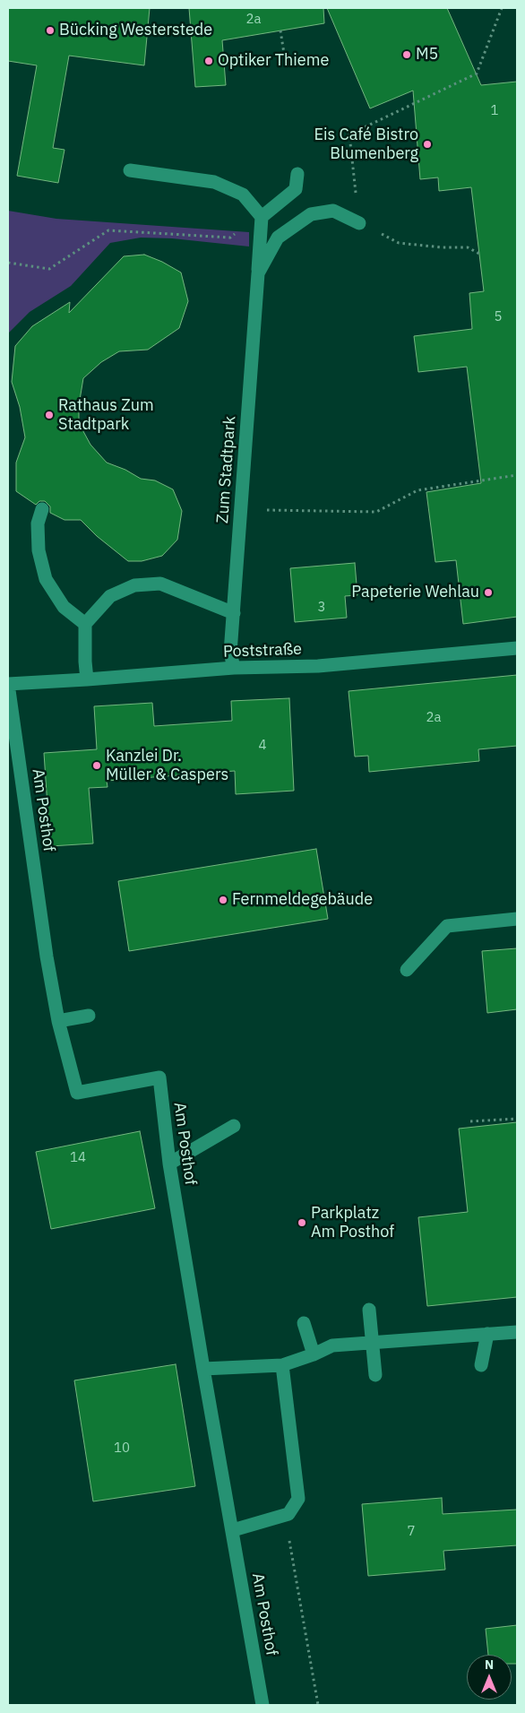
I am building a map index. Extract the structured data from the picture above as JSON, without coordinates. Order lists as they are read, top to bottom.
{
  "streets": {
    "street": ["Zum Stadtpark", "Poststraße", "Am Posthof"]
  },
  "crossings": [
    ["Zum Stadtpark", "Poststraße"],
    ["Poststraße", "Am Posthof"]
  ],
  "places": [
    "Bücking Westerstede",
    "M5",
    "Optiker Thieme",
    "Eis Café Bistro Blumenberg",
    "Rathaus Zum Stadtpark",
    "Papeterie Wehlau",
    "Kanzlei Dr. Müller & Caspers",
    "Fernmeldegebäude",
    "Parkplatz Am Posthof"
  ],
  "house_numbers": [
    "2a",
    "1",
    "5",
    "3",
    "2a",
    "4",
    "14",
    "10",
    "7"
  ],
  "north": "top"
}
